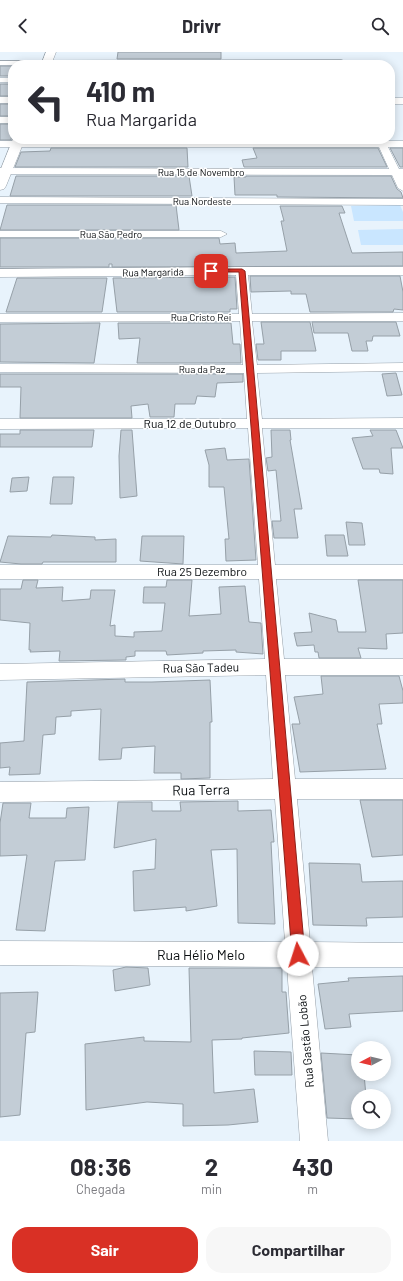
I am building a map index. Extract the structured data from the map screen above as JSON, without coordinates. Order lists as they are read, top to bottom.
{
  "streets": {
    "street": [
      "Rua 15 de Novembro",
      "Rua Nordeste",
      "Rua São Pedro",
      "Rua Margarida",
      "Rua Cristo Rei",
      "Rua da Paz",
      "Rua 12 de Outubro",
      "Rua 25 Dezembro",
      "Rua São Tadeu",
      "Rua Terra",
      "Rua Hélio Melo",
      "Rua Gastão Lobão"
    ]
  },
  "crossings": [
    ["Rua Margarida", "Rua Gastão Lobão"],
    ["Rua Cristo Rei", "Rua Gastão Lobão"],
    ["Rua da Paz", "Rua Gastão Lobão"],
    ["Rua 12 de Outubro", "Rua Gastão Lobão"],
    ["Rua 25 Dezembro", "Rua Gastão Lobão"],
    ["Rua São Tadeu", "Rua Gastão Lobão"],
    ["Rua Terra", "Rua Gastão Lobão"],
    ["Rua Hélio Melo", "Rua Gastão Lobão"]
  ],
  "north": "left",
  "page": {
    "header": "Drivr",
    "turn": ["410 m", "Rua Margarida"],
    "eta": [
      "08:36",
      "Chegada",
      "2",
      "min",
      "430",
      "m"
    ],
    "buttons": ["Sair", "Compartilhar"]
  }
}
